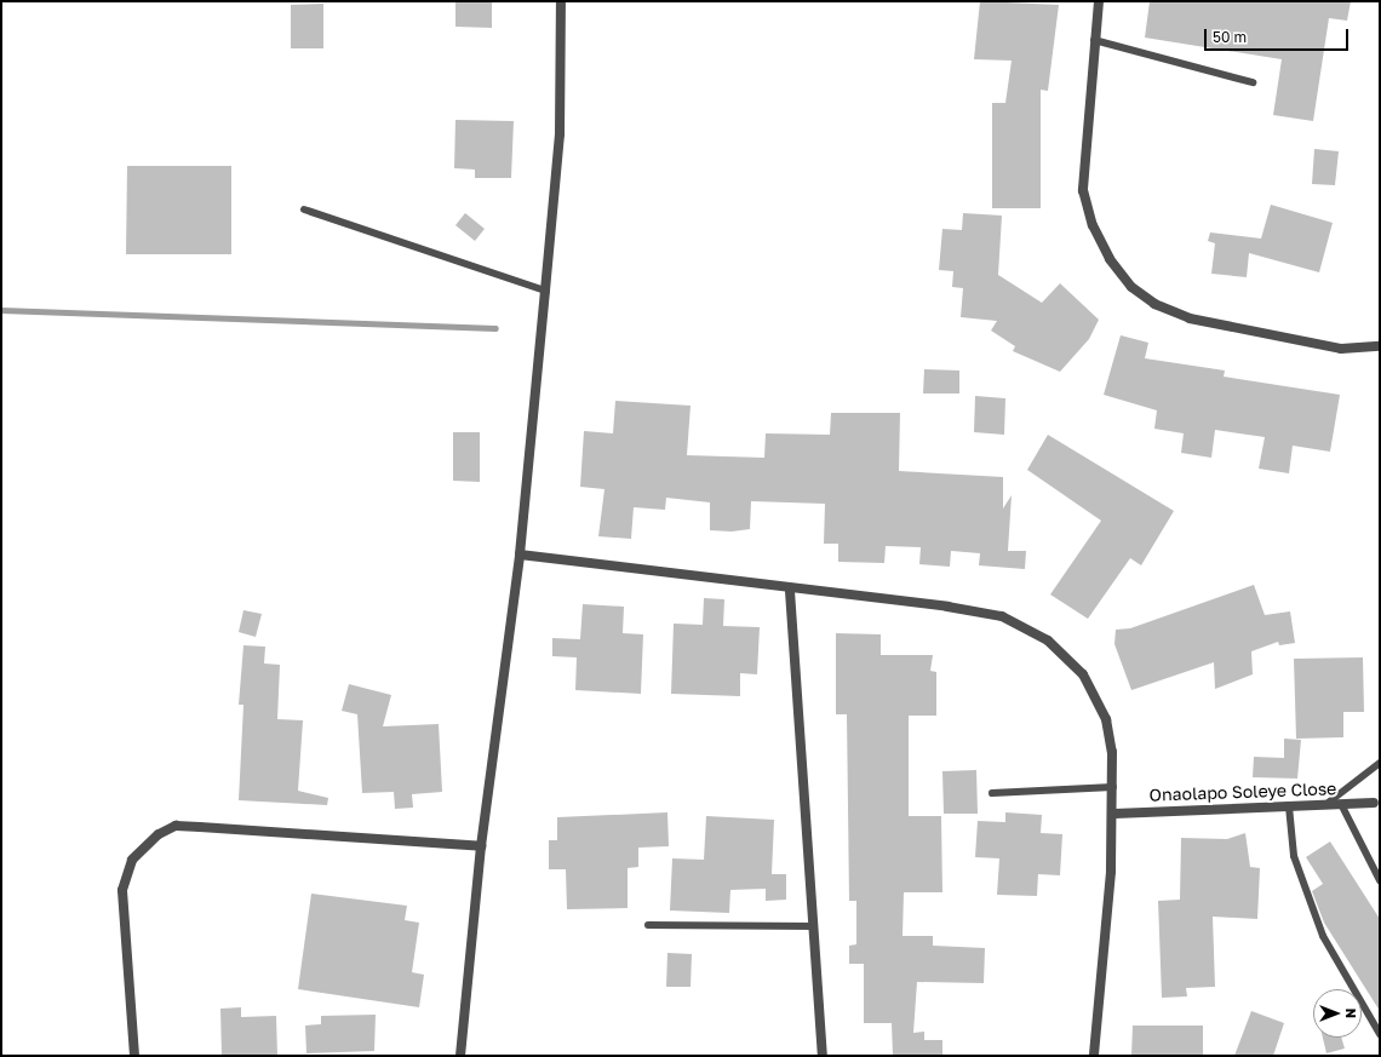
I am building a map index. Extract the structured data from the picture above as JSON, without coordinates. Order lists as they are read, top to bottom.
{
  "streets": {
    "street": ["Onaolapo Soleye Close"]
  },
  "scale_bar": "50 m",
  "north": "right"
}
